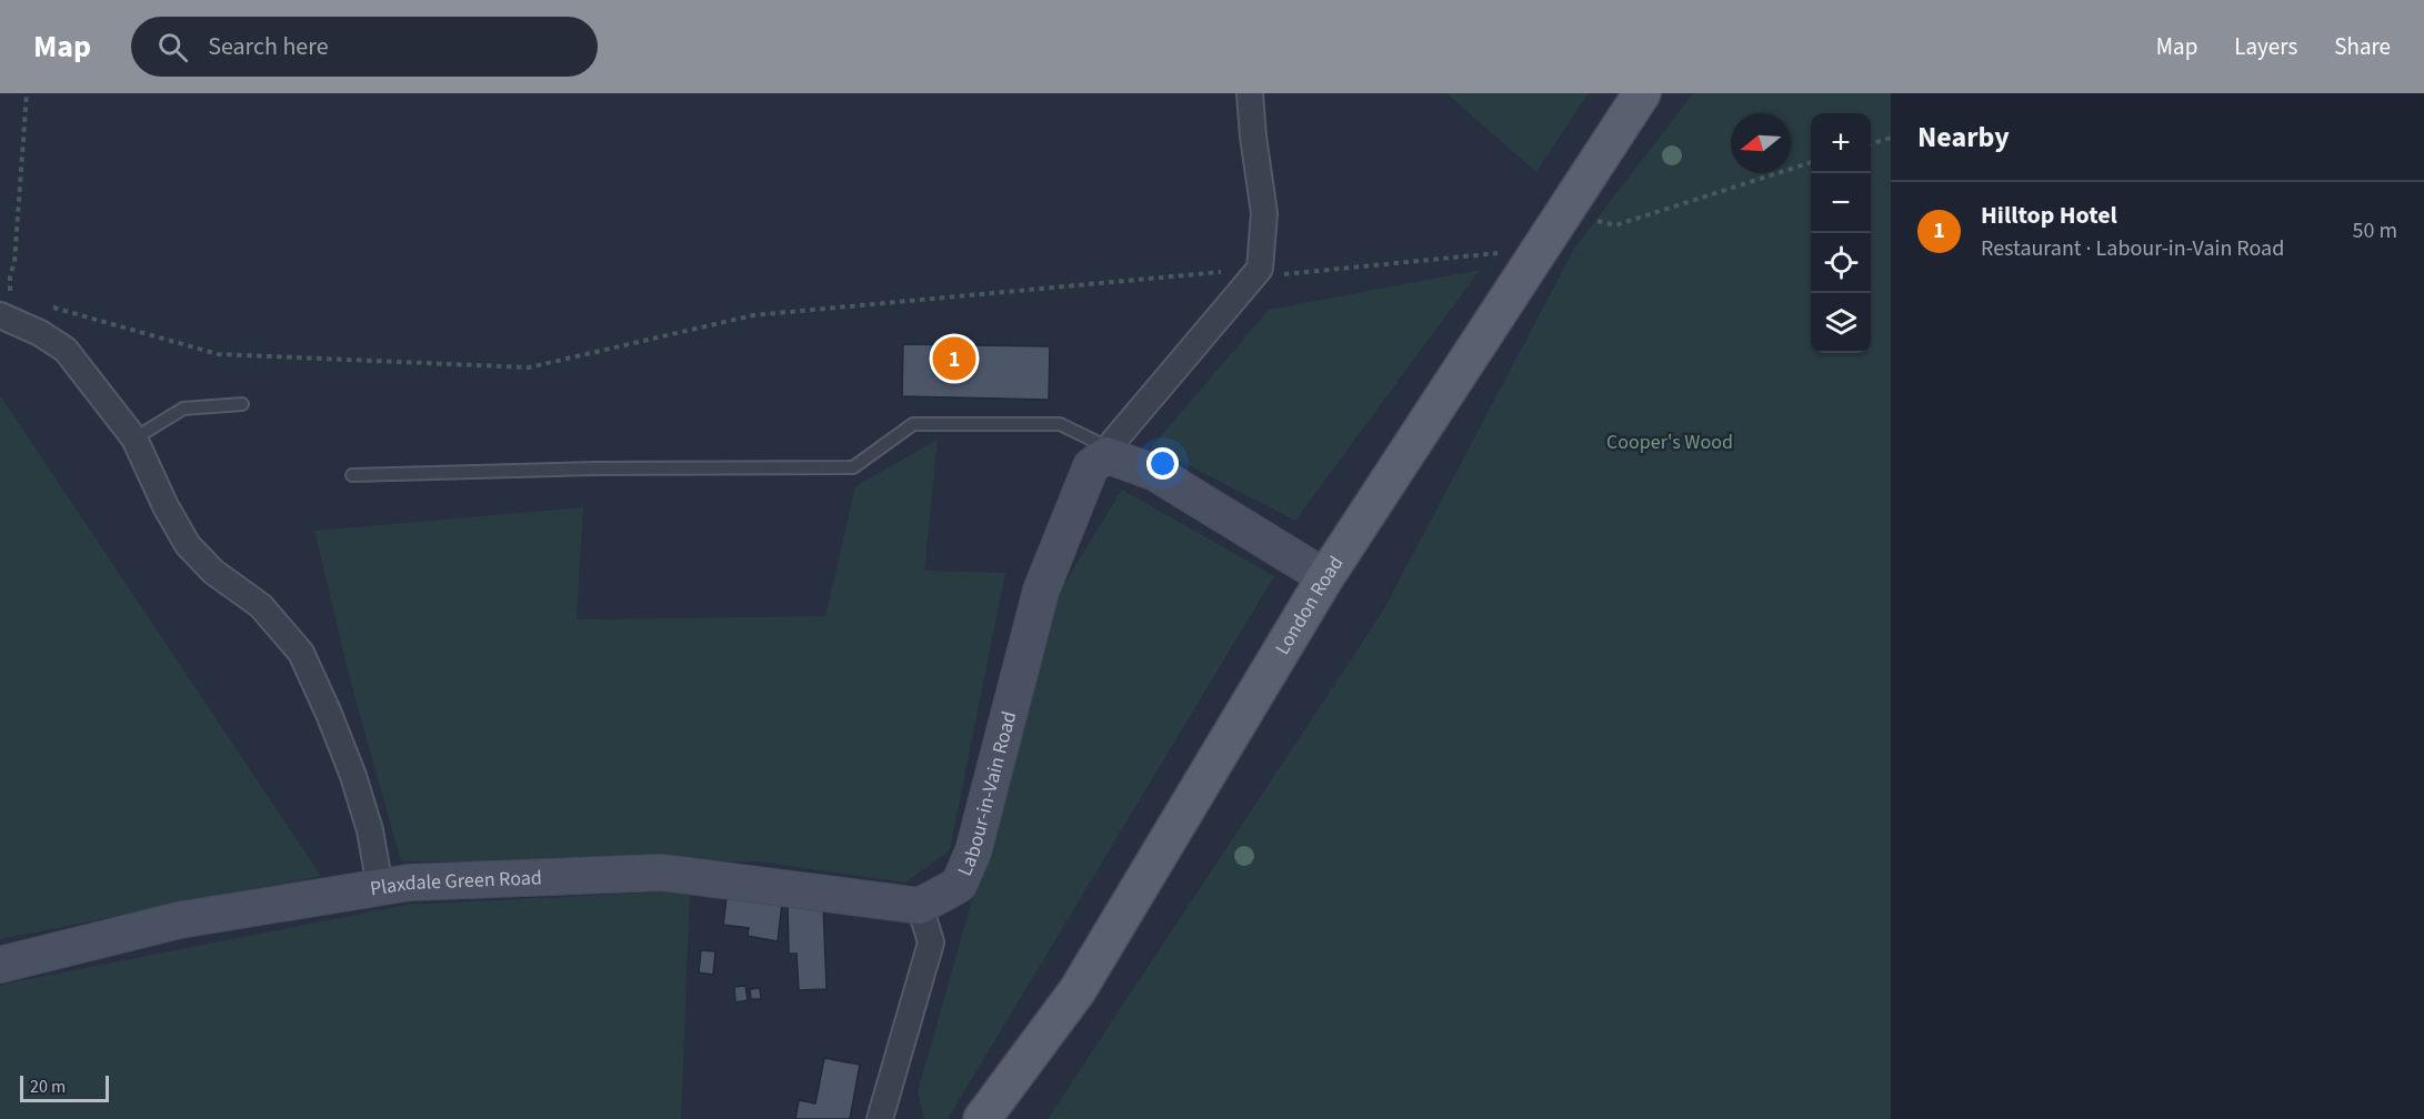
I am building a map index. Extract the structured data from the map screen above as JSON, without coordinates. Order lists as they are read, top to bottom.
{
  "streets": {
    "main road": ["London Road"],
    "street": ["Labour-in-Vain Road", "Plaxdale Green Road"]
  },
  "crossings": [
    ["Labour-in-Vain Road", "Plaxdale Green Road"]
  ],
  "parks": ["Cooper's Wood"],
  "scale_bar": "20 m",
  "north": "left",
  "page": {
    "header": "Map",
    "search": "Search here",
    "nav": ["Map", "Layers", "Share"],
    "heading": "Nearby",
    "map_buttons": ["+", "−"],
    "list": [
      {
        "mark": "1",
        "name": "Hilltop Hotel",
        "note": "Restaurant · Labour-in-Vain Road",
        "value": "50 m"
      }
    ],
    "pins": "1",
    "scale": "20 m"
  }
}
